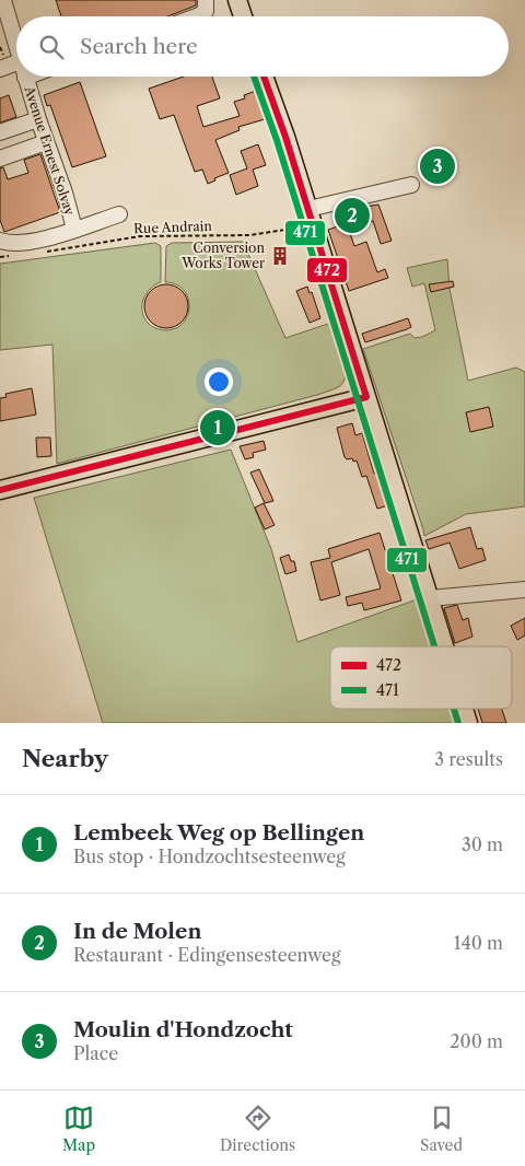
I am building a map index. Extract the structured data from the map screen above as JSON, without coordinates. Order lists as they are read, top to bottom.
{
  "streets": {
    "street": ["Avenue Ernest Solvay"],
    "path": ["Rue Andrain"]
  },
  "places": {
    "building": ["Conversion Works Tower"]
  },
  "lines": ["transit line 472", "transit line 471"],
  "legend": ["472", "471"],
  "page": {
    "search": "Search here",
    "pins": ["3", "2", "1"],
    "heading": ["Nearby", "3 results"],
    "list": [
      {
        "mark": "1",
        "name": "Lembeek Weg op Bellingen",
        "note": "Bus stop · Hondzochtsesteenweg",
        "value": "30 m"
      },
      {
        "mark": "2",
        "name": "In de Molen",
        "note": "Restaurant · Edingensesteenweg",
        "value": "140 m"
      },
      {
        "mark": "3",
        "name": "Moulin d'Hondzocht",
        "note": "Place",
        "value": "200 m"
      }
    ],
    "nav": ["Map", "Directions", "Saved"]
  }
}
